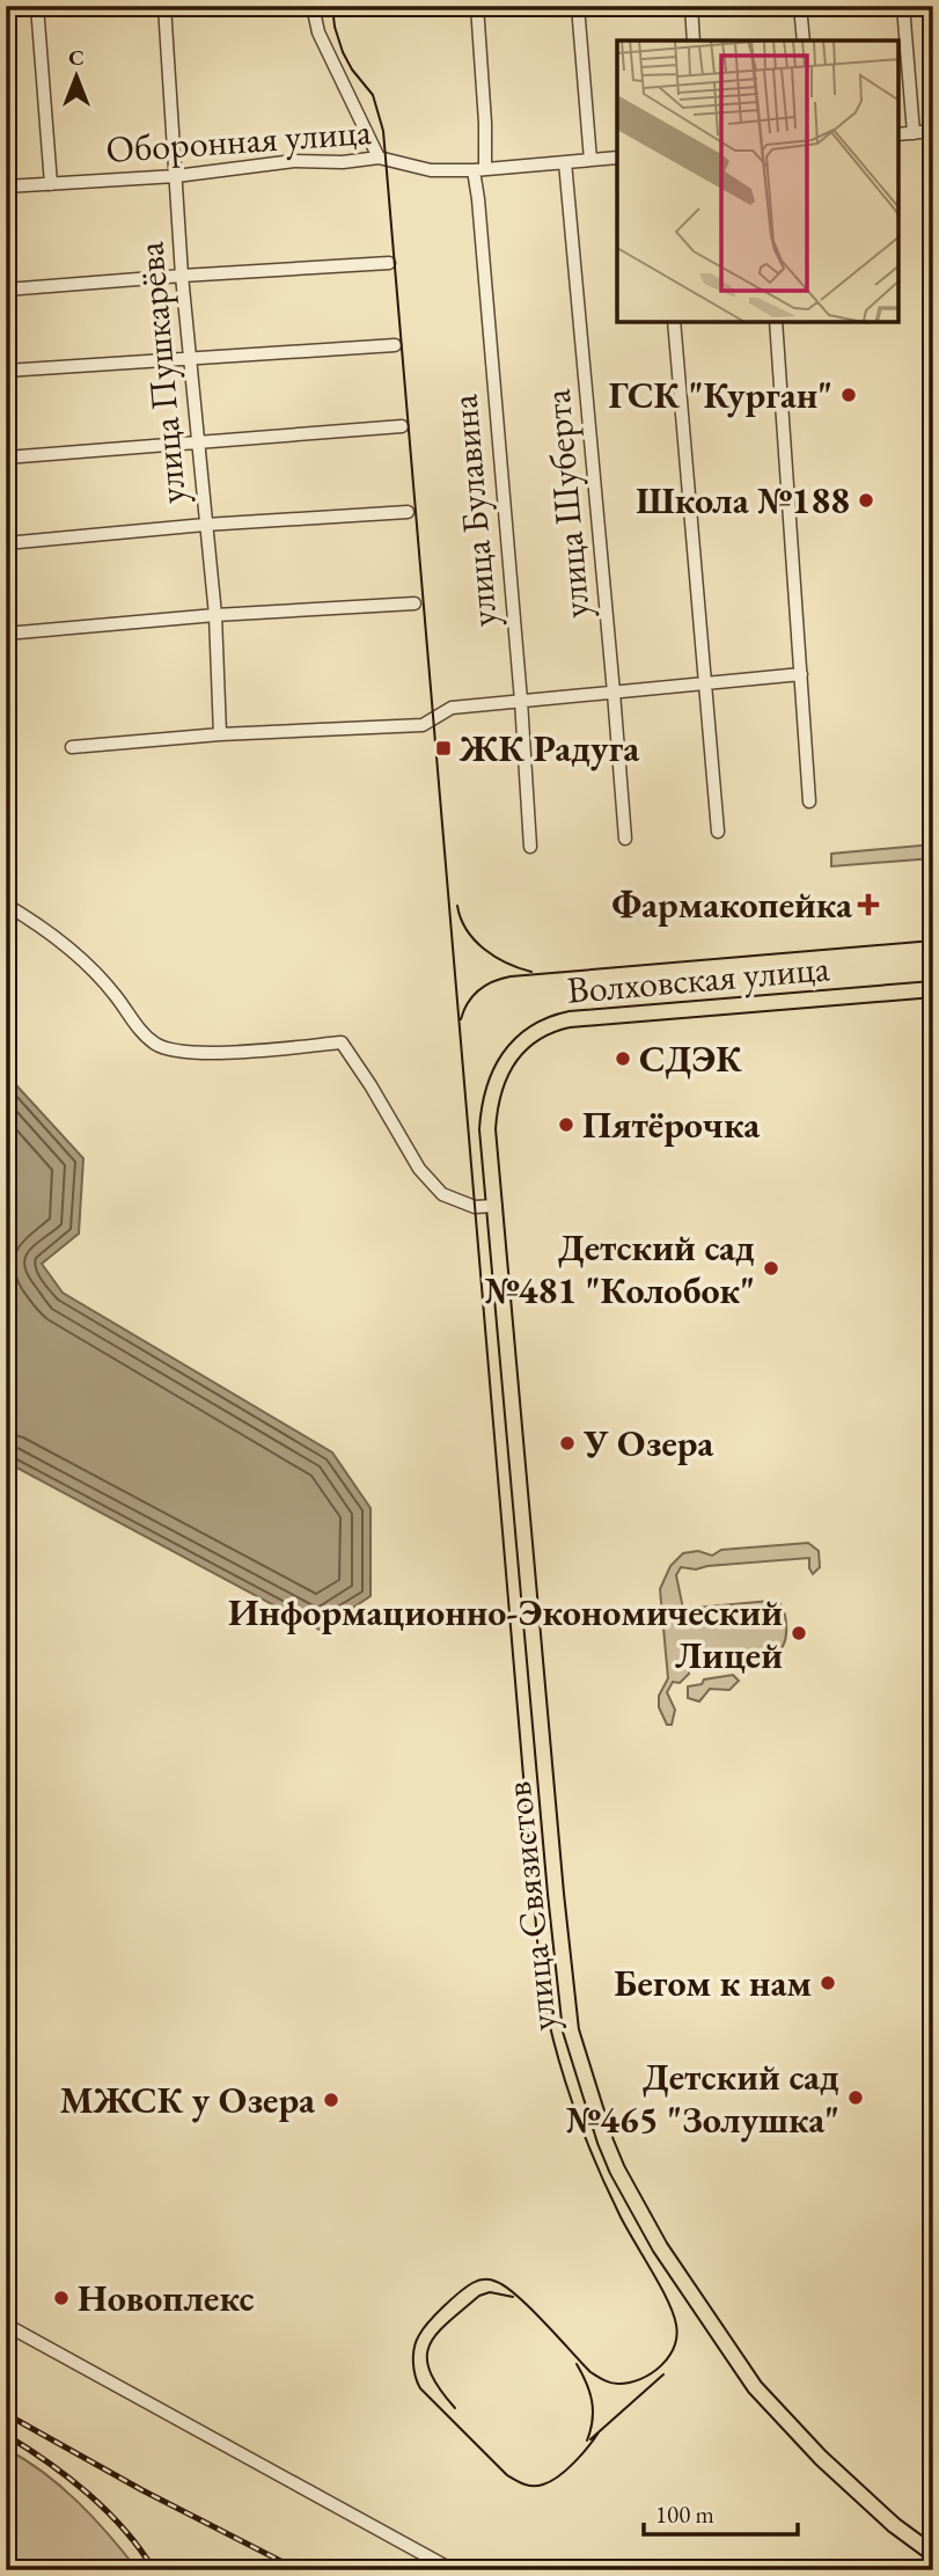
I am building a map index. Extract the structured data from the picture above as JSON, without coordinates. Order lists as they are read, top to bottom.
{
  "streets": {
    "main road": ["Волховская улица", "улица Связистов"],
    "street": [
      "Оборонная улица",
      "улица Пушкарёва",
      "улица Шуберта",
      "улица Булавина"
    ]
  },
  "crossings": [
    ["Оборонная улица", "улица Пушкарёва"],
    ["Оборонная улица", "улица Шуберта"],
    ["Оборонная улица", "улица Булавина"],
    ["Волховская улица", "улица Связистов"]
  ],
  "places": {
    "other": [
      "ГСК \"Курган\"",
      "Школа №188",
      "СДЭК",
      "Пятёрочка",
      "Детский сад №481 \"Колобок\"",
      "У Озера",
      "Информационно-Экономический Лицей",
      "Бегом к нам",
      "Детский сад №465 \"Золушка\"",
      "МЖСК у Озера",
      "Новоплекс"
    ],
    "transit": ["ЖК Радуга"],
    "health": ["Фармакопейка"]
  },
  "scale_bar": "100 m",
  "north": "top"
}
